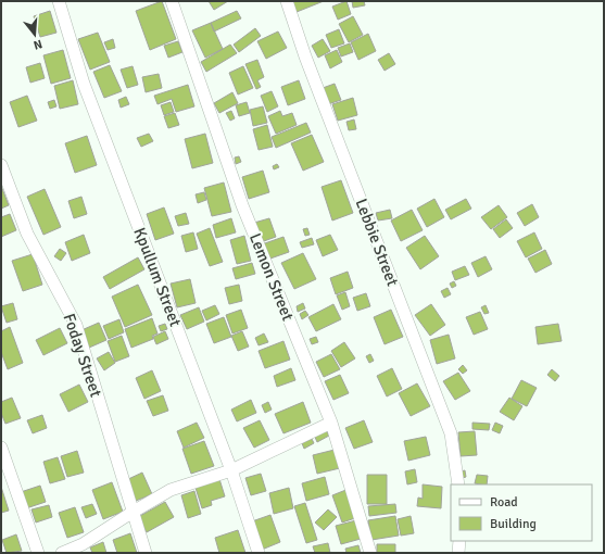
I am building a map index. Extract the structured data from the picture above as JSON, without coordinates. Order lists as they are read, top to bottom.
{
  "streets": {
    "street": [
      "Lebbie Street",
      "Kpullum Street",
      "Lemon Street",
      "Foday Street"
    ]
  },
  "legend": ["Road", "Building"],
  "north": "bottom"
}
